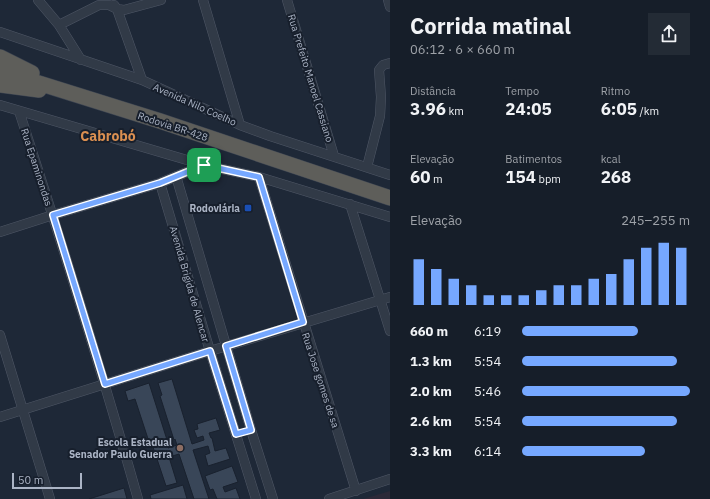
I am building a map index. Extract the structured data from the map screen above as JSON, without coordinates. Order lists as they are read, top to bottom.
{
  "streets": {
    "highway": ["Rodovia BR-428"],
    "street": [
      "Rua Prefeito Manoel Cassiano",
      "Avenida Nilo Coelho",
      "Rua Epaminondas",
      "Avenida Brigida de Alencar",
      "Rua Jose gomes de sa"
    ]
  },
  "crossings": [
    ["Rua Prefeito Manoel Cassiano", "Avenida Nilo Coelho"]
  ],
  "districts": ["Cabrobó"],
  "places": {
    "transit": ["Rodoviária"],
    "other": ["Escola Estadual Senador Paulo Guerra"]
  },
  "scale_bar": "50 m",
  "page": {
    "heading": ["Corrida matinal", "06:12 · 6 × 660 m"],
    "stats": [
      ["Distância", "3.96 km"],
      ["Tempo", "24:05"],
      ["Ritmo", "6:05 /km"],
      ["Elevação", "60 m"],
      ["Batimentos", "154 bpm"],
      ["kcal", "268"]
    ],
    "chart": ["Elevação", "245–255 m"],
    "list": [
      {
        "name": "660 m",
        "note": "6:19"
      },
      {
        "name": "1.3 km",
        "note": "5:54"
      },
      {
        "name": "2.0 km",
        "note": "5:46"
      },
      {
        "name": "2.6 km",
        "note": "5:54"
      },
      {
        "name": "3.3 km",
        "note": "6:14"
      }
    ],
    "scale": "50 m"
  }
}
